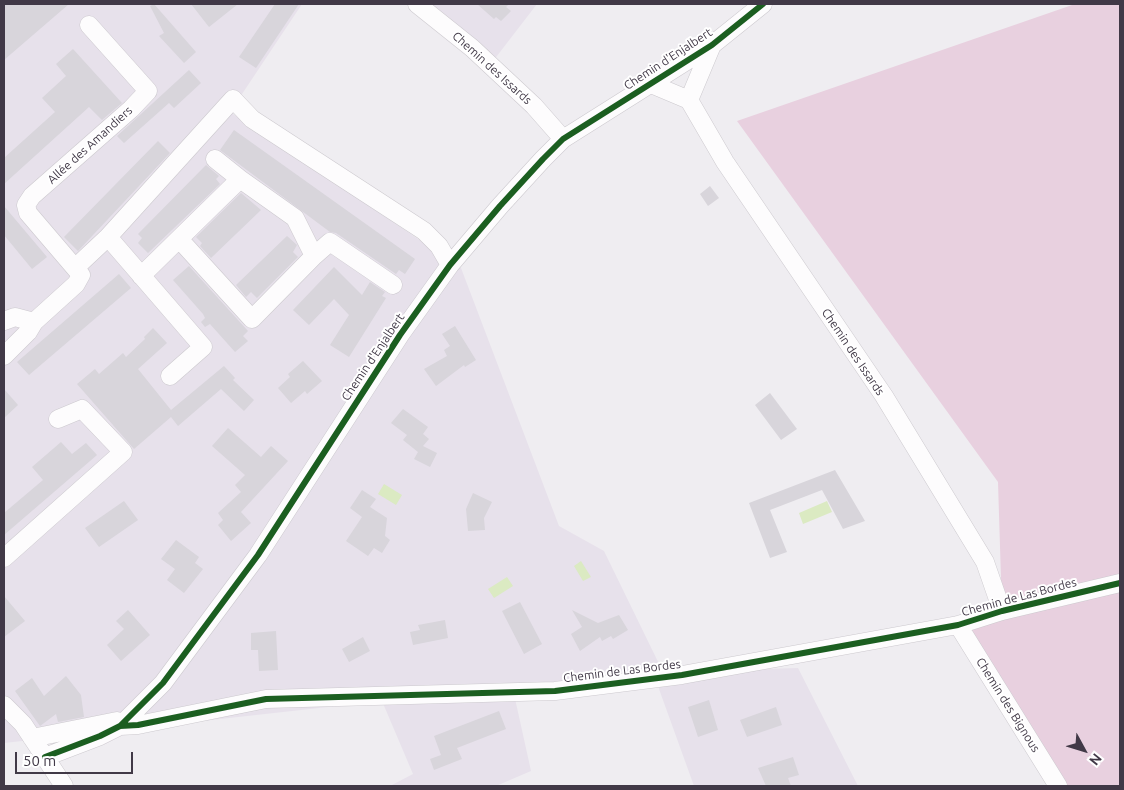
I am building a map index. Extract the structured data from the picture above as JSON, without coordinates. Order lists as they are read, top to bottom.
{
  "streets": {
    "street": [
      "Chemin d'Enjalbert",
      "Chemin des Issards",
      "Allée des Amandiers",
      "Chemin de Las Bordes",
      "Chemin des Bignous"
    ]
  },
  "crossings": [
    ["Chemin d'Enjalbert", "Chemin des Issards"],
    ["Chemin d'Enjalbert", "Chemin de Las Bordes"],
    ["Chemin des Issards", "Chemin de Las Bordes"],
    ["Chemin de Las Bordes", "Chemin des Bignous"]
  ],
  "scale_bar": "50 m",
  "north": "bottom right"
}
